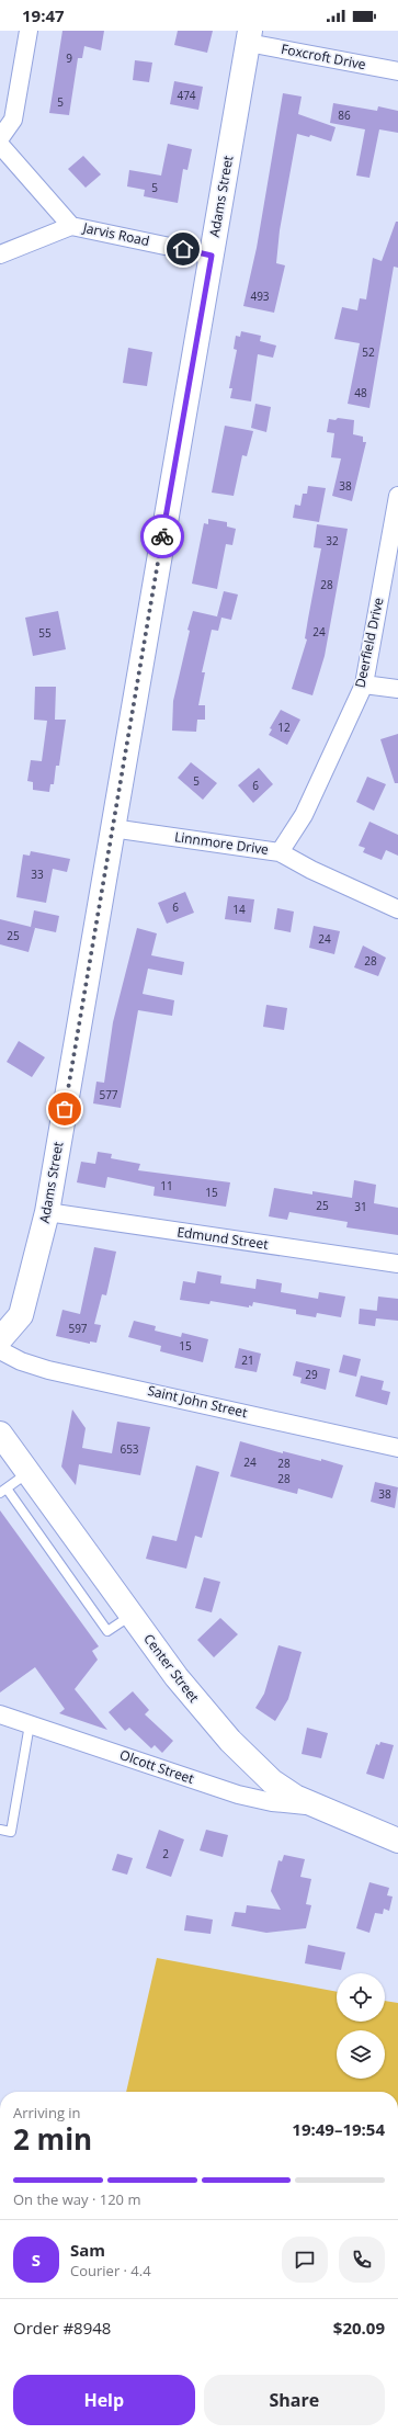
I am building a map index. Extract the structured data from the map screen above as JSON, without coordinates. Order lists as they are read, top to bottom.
{
  "streets": {
    "main road": ["Adams Street", "Center Street"],
    "street": [
      "Foxcroft Drive",
      "Jarvis Road",
      "Deerfield Drive",
      "Linnmore Drive",
      "Edmund Street",
      "Saint John Street",
      "Olcott Street"
    ]
  },
  "crossings": [
    ["Foxcroft Drive", "Adams Street"],
    ["Adams Street", "Jarvis Road"],
    ["Adams Street", "Linnmore Drive"],
    ["Adams Street", "Edmund Street"],
    ["Deerfield Drive", "Linnmore Drive"],
    ["Center Street", "Olcott Street"]
  ],
  "house_numbers": [
    "9",
    "474",
    "5",
    "86",
    "5",
    "493",
    "52",
    "48",
    "38",
    "32",
    "28",
    "24",
    "55",
    "12",
    "5",
    "6",
    "33",
    "6",
    "14",
    "25",
    "24",
    "28",
    "577",
    "11",
    "15",
    "25",
    "31",
    "597",
    "15",
    "21",
    "29",
    "653",
    "24",
    "28",
    "28",
    "38",
    "2"
  ],
  "page": {
    "status": "19:47",
    "heading": ["2 min", "Arriving in", "19:49–19:54"],
    "panel": [
      "Sam",
      "Courier · 4.4",
      "Order #8948",
      "$20.09"
    ],
    "bar": "On the way · 120 m",
    "round": "S",
    "buttons": ["Help", "Share"]
  }
}
